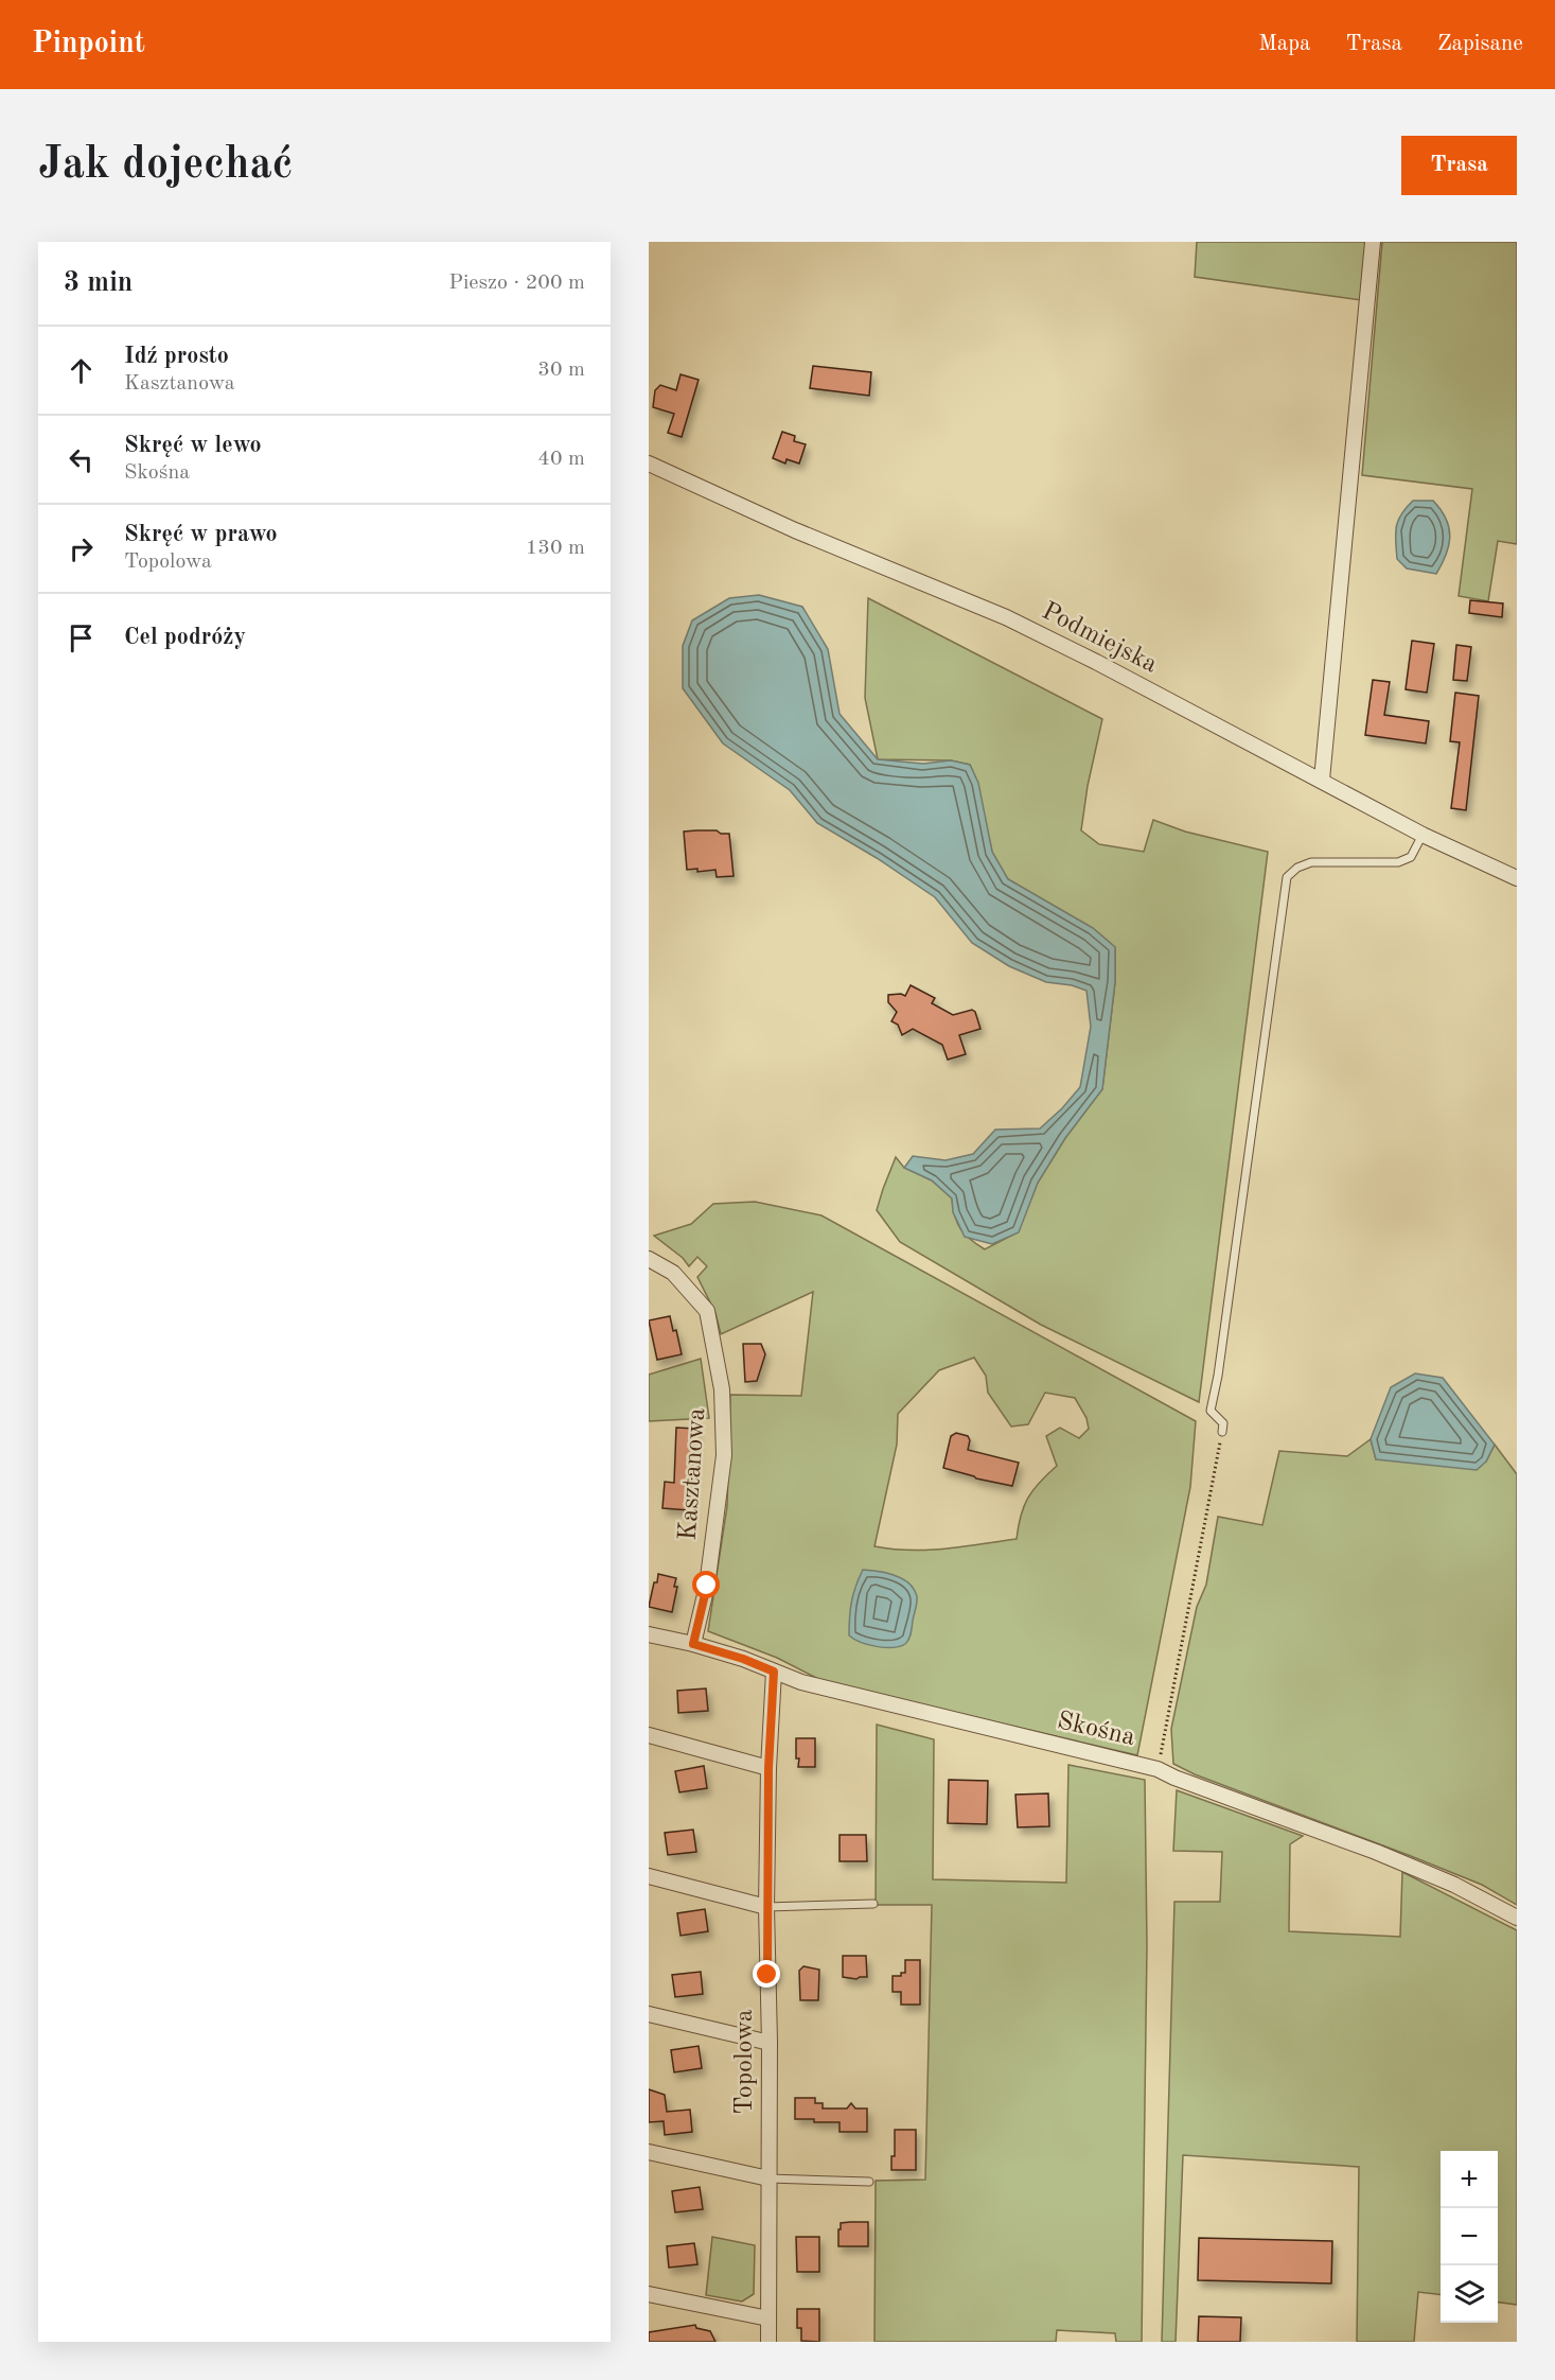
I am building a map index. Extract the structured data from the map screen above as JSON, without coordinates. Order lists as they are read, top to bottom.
{
  "streets": {
    "street": [
      "Podmiejska",
      "Kasztanowa",
      "Skośna",
      "Topolowa"
    ]
  },
  "crossings": [
    ["Kasztanowa", "Skośna"],
    ["Skośna", "Topolowa"]
  ],
  "page": {
    "header": "Pinpoint",
    "nav": ["Mapa", "Trasa", "Zapisane"],
    "buttons": "Trasa",
    "title": "Jak dojechać",
    "heading": ["3 min", "Pieszo · 200 m"],
    "list": [
      ["Idź prosto", "Kasztanowa", "30 m"],
      ["Skręć w lewo", "Skośna", "40 m"],
      ["Skręć w prawo", "Topolowa", "130 m"],
      "Cel podróży"
    ],
    "map_buttons": ["+", "−"]
  }
}
